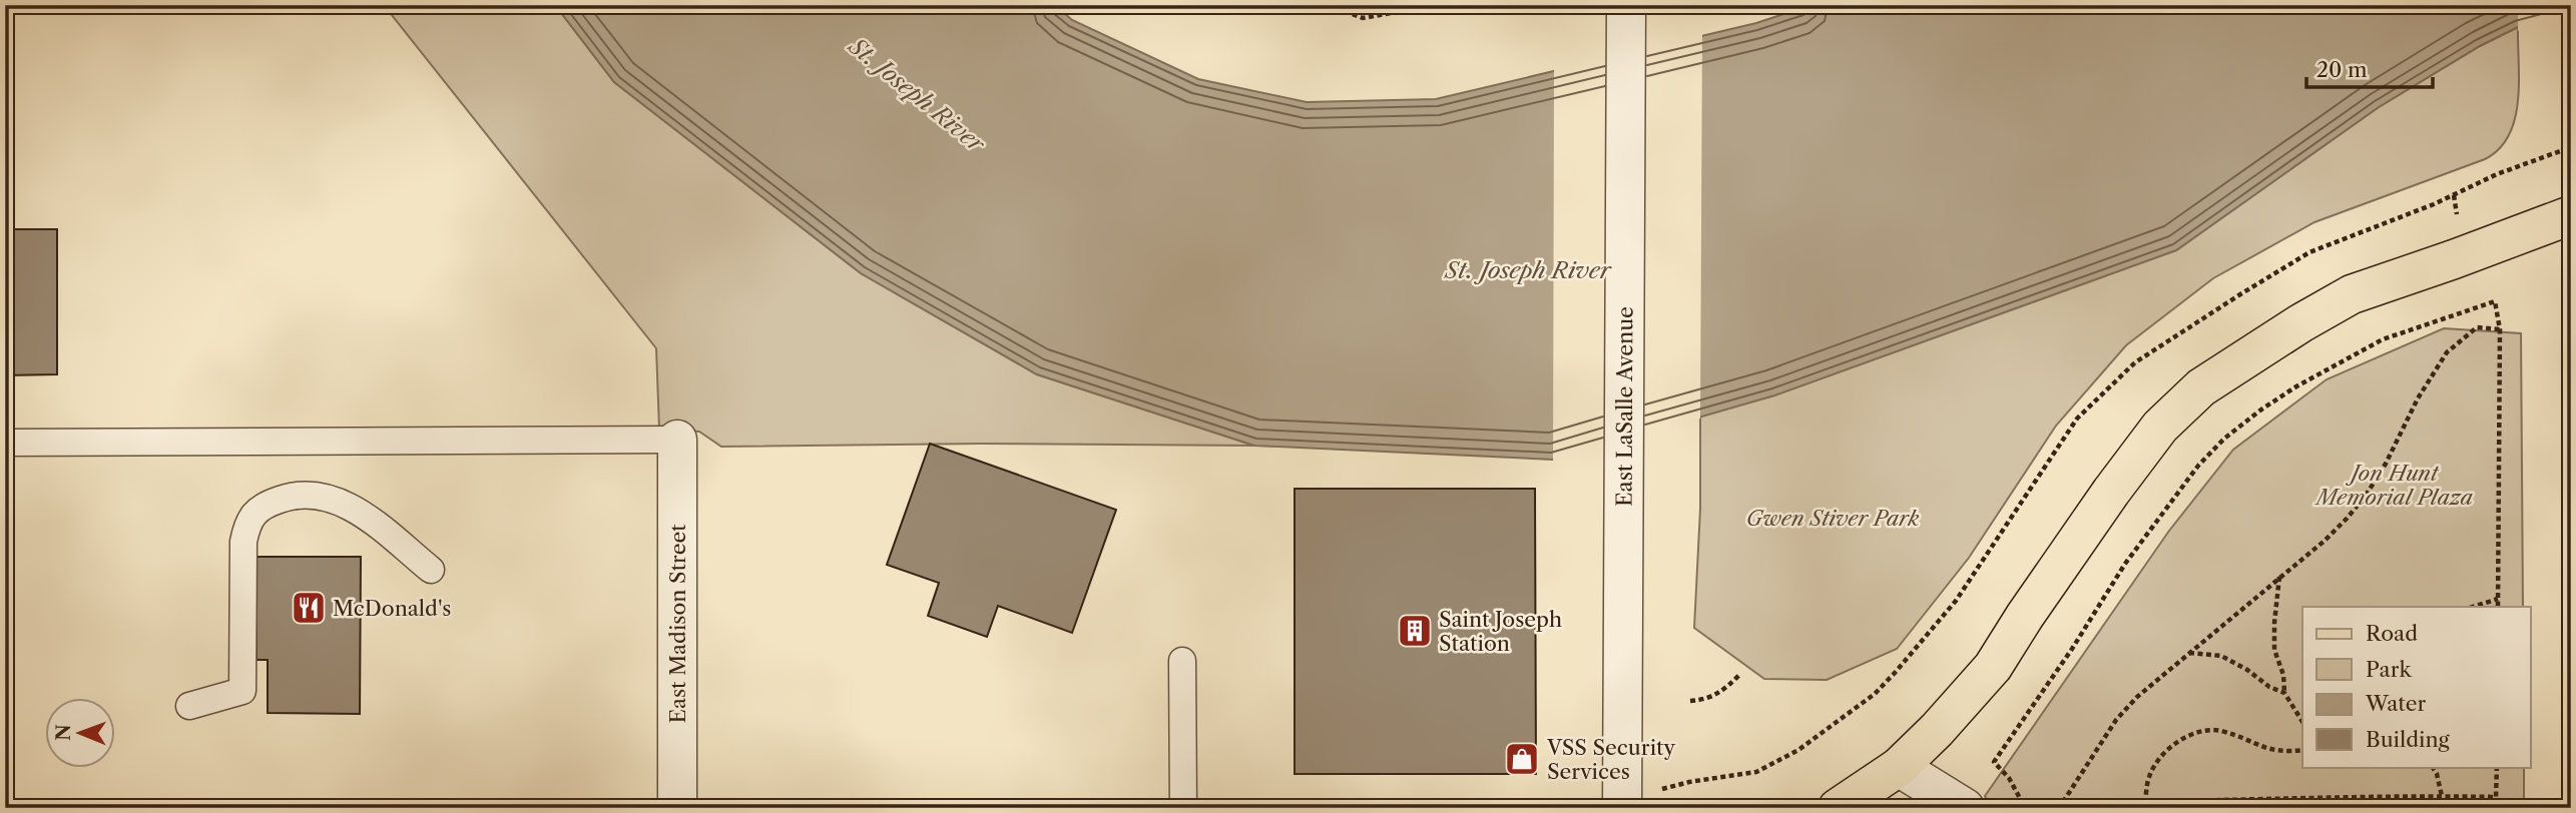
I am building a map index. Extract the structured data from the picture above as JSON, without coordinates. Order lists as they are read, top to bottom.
{
  "streets": {
    "street": ["East LaSalle Avenue", "East Madison Street"]
  },
  "water": ["St. Joseph River"],
  "parks": ["Jon Hunt Memorial Plaza", "Gwen Stiver Park"],
  "places": {
    "restaurant": ["McDonald's"],
    "building": ["Saint Joseph Station"],
    "shop": ["VSS Security Services"]
  },
  "legend": [
    "Road",
    "Park",
    "Water",
    "Building"
  ],
  "scale_bar": "20 m",
  "north": "left"
}
